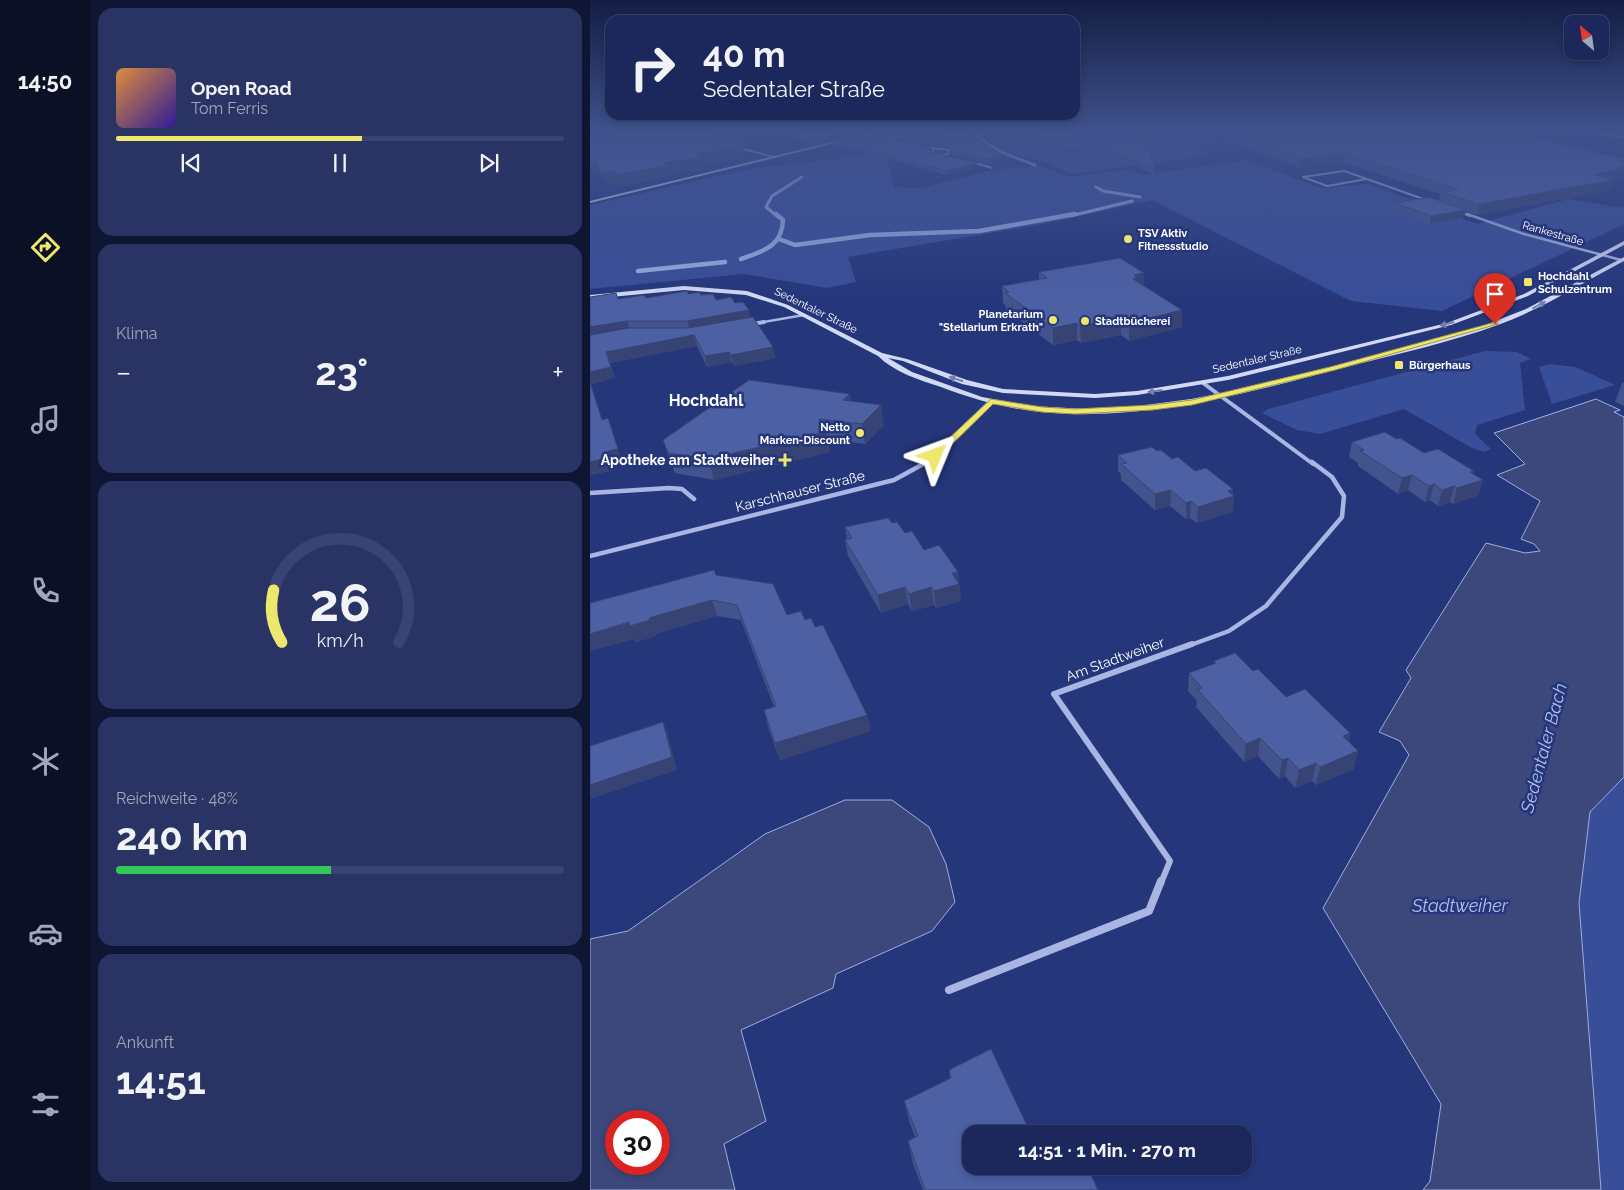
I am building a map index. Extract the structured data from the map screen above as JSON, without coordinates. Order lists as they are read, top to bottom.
{
  "streets": {
    "street": [
      "Rankestraße",
      "Sedentaler Straße",
      "Karschhauser Straße",
      "Am Stadtweiher"
    ]
  },
  "crossings": [
    ["Rankestraße", "Sedentaler Straße"],
    ["Sedentaler Straße", "Karschhauser Straße"],
    ["Sedentaler Straße", "Am Stadtweiher"]
  ],
  "districts": ["Hochdahl"],
  "water": ["Sedentaler Bach", "Stadtweiher"],
  "places": {
    "other": [
      "TSV Aktiv Fitnessstudio",
      "Planetarium \"Stellarium Erkrath\"",
      "Stadtbücherei",
      "Netto Marken-Discount"
    ],
    "transit": ["Hochdahl Schulzentrum", "Bürgerhaus"],
    "health": ["Apotheke am Stadtweiher"]
  },
  "north": "top left",
  "page": {
    "tabs": "14:50",
    "turn": ["40 m", "Sedentaler Straße"],
    "song": ["Open Road", "Tom Ferris"],
    "tile": [
      "Klima",
      ["Reichweite · 48%", "240 km"],
      ["Ankunft", "14:51"]
    ],
    "heat": ["−", "23°", "+"],
    "limit": "30",
    "trip": "14:51 · 1 Min. · 270 m",
    "gauge": ["26", "km/h"]
  }
}
